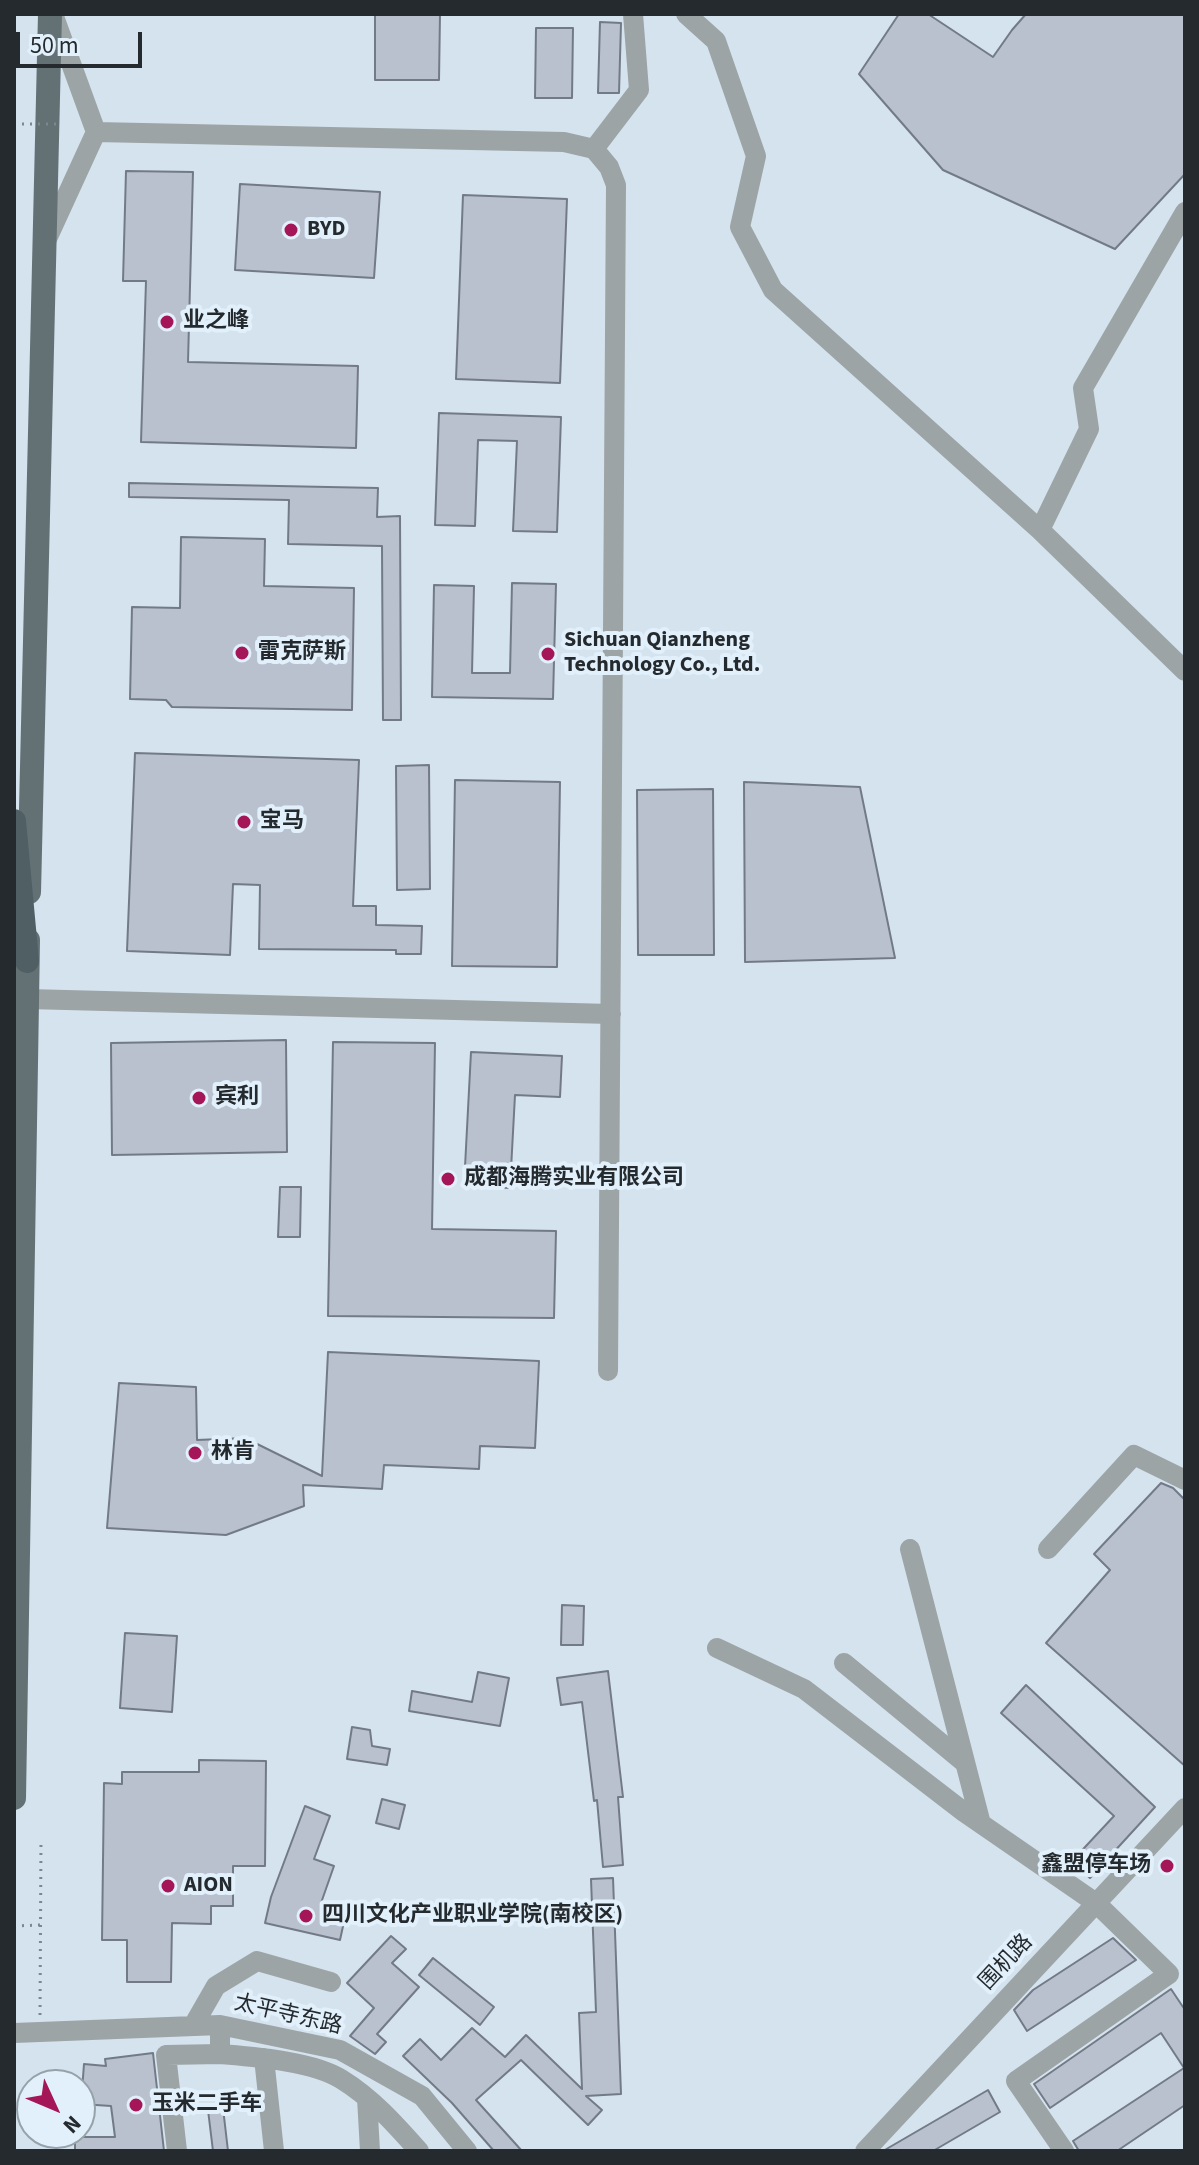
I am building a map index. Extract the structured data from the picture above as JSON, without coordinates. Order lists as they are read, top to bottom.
{
  "streets": {
    "street": ["围机路", "太平寺东路"]
  },
  "places": [
    "BYD",
    "业之峰",
    "雷克萨斯",
    "Sichuan Qianzheng Technology Co., Ltd.",
    "宝马",
    "宾利",
    "成都海腾实业有限公司",
    "林肯",
    "鑫盟停车场",
    "AION",
    "四川文化产业职业学院(南校区)",
    "玉米二手车"
  ],
  "scale_bar": "50 m",
  "north": "bottom right"
}
